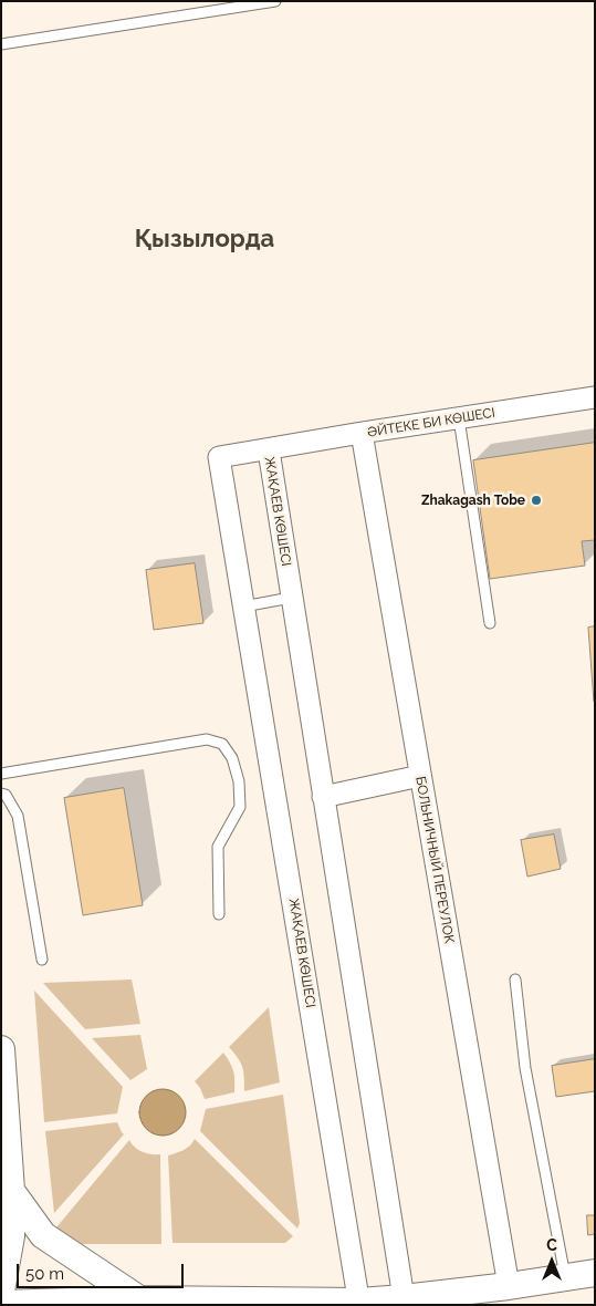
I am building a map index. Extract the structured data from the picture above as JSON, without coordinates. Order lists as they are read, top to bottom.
{
  "streets": {
    "street": ["ӘЙТЕКЕ БИ КӨШЕСІ", "ЖАҚАЕВ КӨШЕСІ", "БОЛЬНИЧНЫЙ ПЕРЕУЛОК"]
  },
  "crossings": [
    ["ӘЙТЕКЕ БИ КӨШЕСІ", "ЖАҚАЕВ КӨШЕСІ"],
    ["ӘЙТЕКЕ БИ КӨШЕСІ", "БОЛЬНИЧНЫЙ ПЕРЕУЛОК"]
  ],
  "districts": ["Қызылорда"],
  "places": ["Zhakagash Tobe"],
  "scale_bar": "50 m",
  "north": "top"
}
